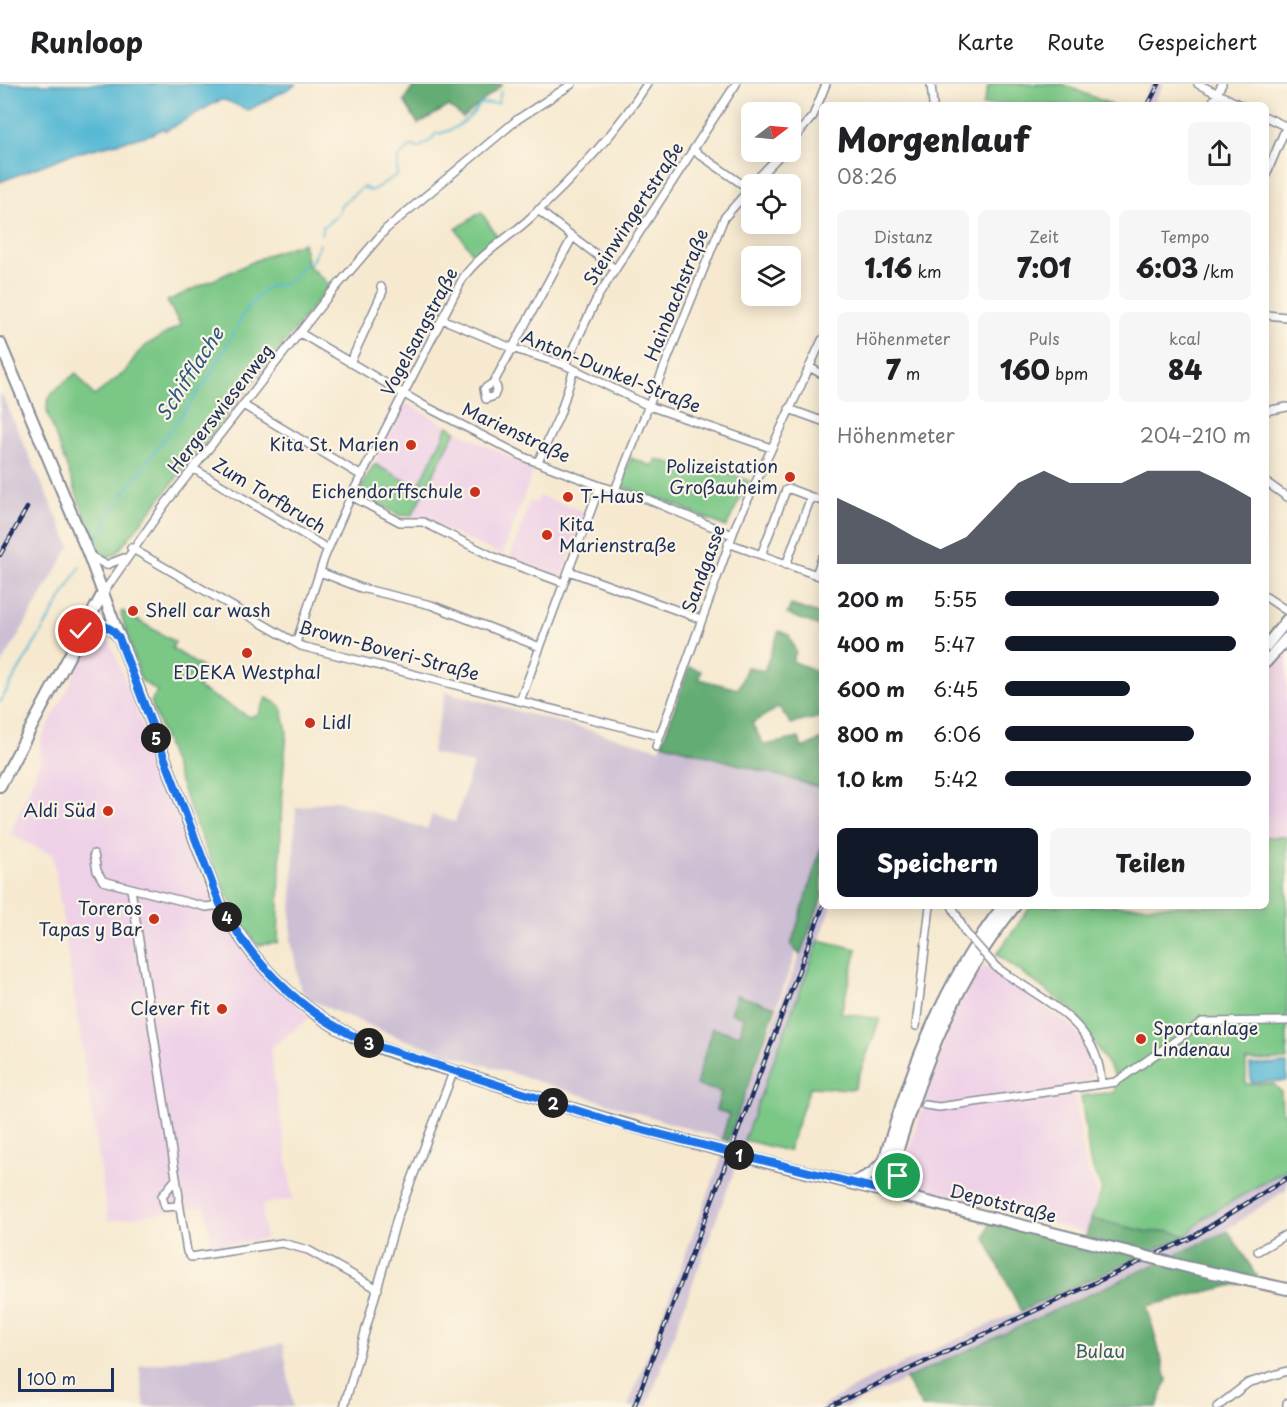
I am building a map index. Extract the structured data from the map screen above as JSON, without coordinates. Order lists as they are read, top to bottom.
{
  "streets": {
    "main road": ["Depotstraße"],
    "street": [
      "Steinwingertstraße",
      "Hainbachstraße",
      "Vogelsangstraße",
      "Anton-Dunkel-Straße",
      "Hergerswiesenweg",
      "Marienstraße",
      "Zum Torfbruch",
      "Sandgasse",
      "Brown-Boveri-Straße"
    ]
  },
  "crossings": [
    ["Steinwingertstraße", "Anton-Dunkel-Straße"],
    ["Hainbachstraße", "Anton-Dunkel-Straße"],
    ["Hainbachstraße", "Marienstraße"],
    ["Vogelsangstraße", "Anton-Dunkel-Straße"],
    ["Vogelsangstraße", "Marienstraße"],
    ["Vogelsangstraße", "Zum Torfbruch"],
    ["Vogelsangstraße", "Brown-Boveri-Straße"],
    ["Anton-Dunkel-Straße", "Sandgasse"],
    ["Hergerswiesenweg", "Marienstraße"],
    ["Hergerswiesenweg", "Zum Torfbruch"],
    ["Hergerswiesenweg", "Brown-Boveri-Straße"],
    ["Hergerswiesenweg", "Depotstraße"],
    ["Marienstraße", "Sandgasse"],
    ["Sandgasse", "Brown-Boveri-Straße"]
  ],
  "water": ["Schifflache"],
  "parks": ["Bulau"],
  "places": [
    "Kita St. Marien",
    "Polizeistation Großauheim",
    "Eichendorffschule",
    "T-Haus",
    "Kita Marienstraße",
    "Shell car wash",
    "EDEKA Westphal",
    "Lidl",
    "Aldi Süd",
    "Toreros Tapas y Bar",
    "Clever fit",
    "Sportanlage Lindenau"
  ],
  "scale_bar": "100 m",
  "north": "right",
  "page": {
    "header": "Runloop",
    "nav": ["Karte", "Route", "Gespeichert"],
    "heading": ["Morgenlauf", "08:26"],
    "stats": [
      ["Distanz", "1.16 km"],
      ["Zeit", "7:01"],
      ["Tempo", "6:03 /km"],
      ["Höhenmeter", "7 m"],
      ["Puls", "160 bpm"],
      ["kcal", "84"]
    ],
    "chart": ["Höhenmeter", "204–210 m"],
    "list": [
      {
        "name": "200 m",
        "note": "5:55"
      },
      {
        "name": "400 m",
        "note": "5:47"
      },
      {
        "name": "600 m",
        "note": "6:45"
      },
      {
        "name": "800 m",
        "note": "6:06"
      },
      {
        "name": "1.0 km",
        "note": "5:42"
      }
    ],
    "pins": [
      "5",
      "4",
      "3",
      "2",
      "1"
    ],
    "buttons": ["Speichern", "Teilen"],
    "scale": "100 m"
  }
}
